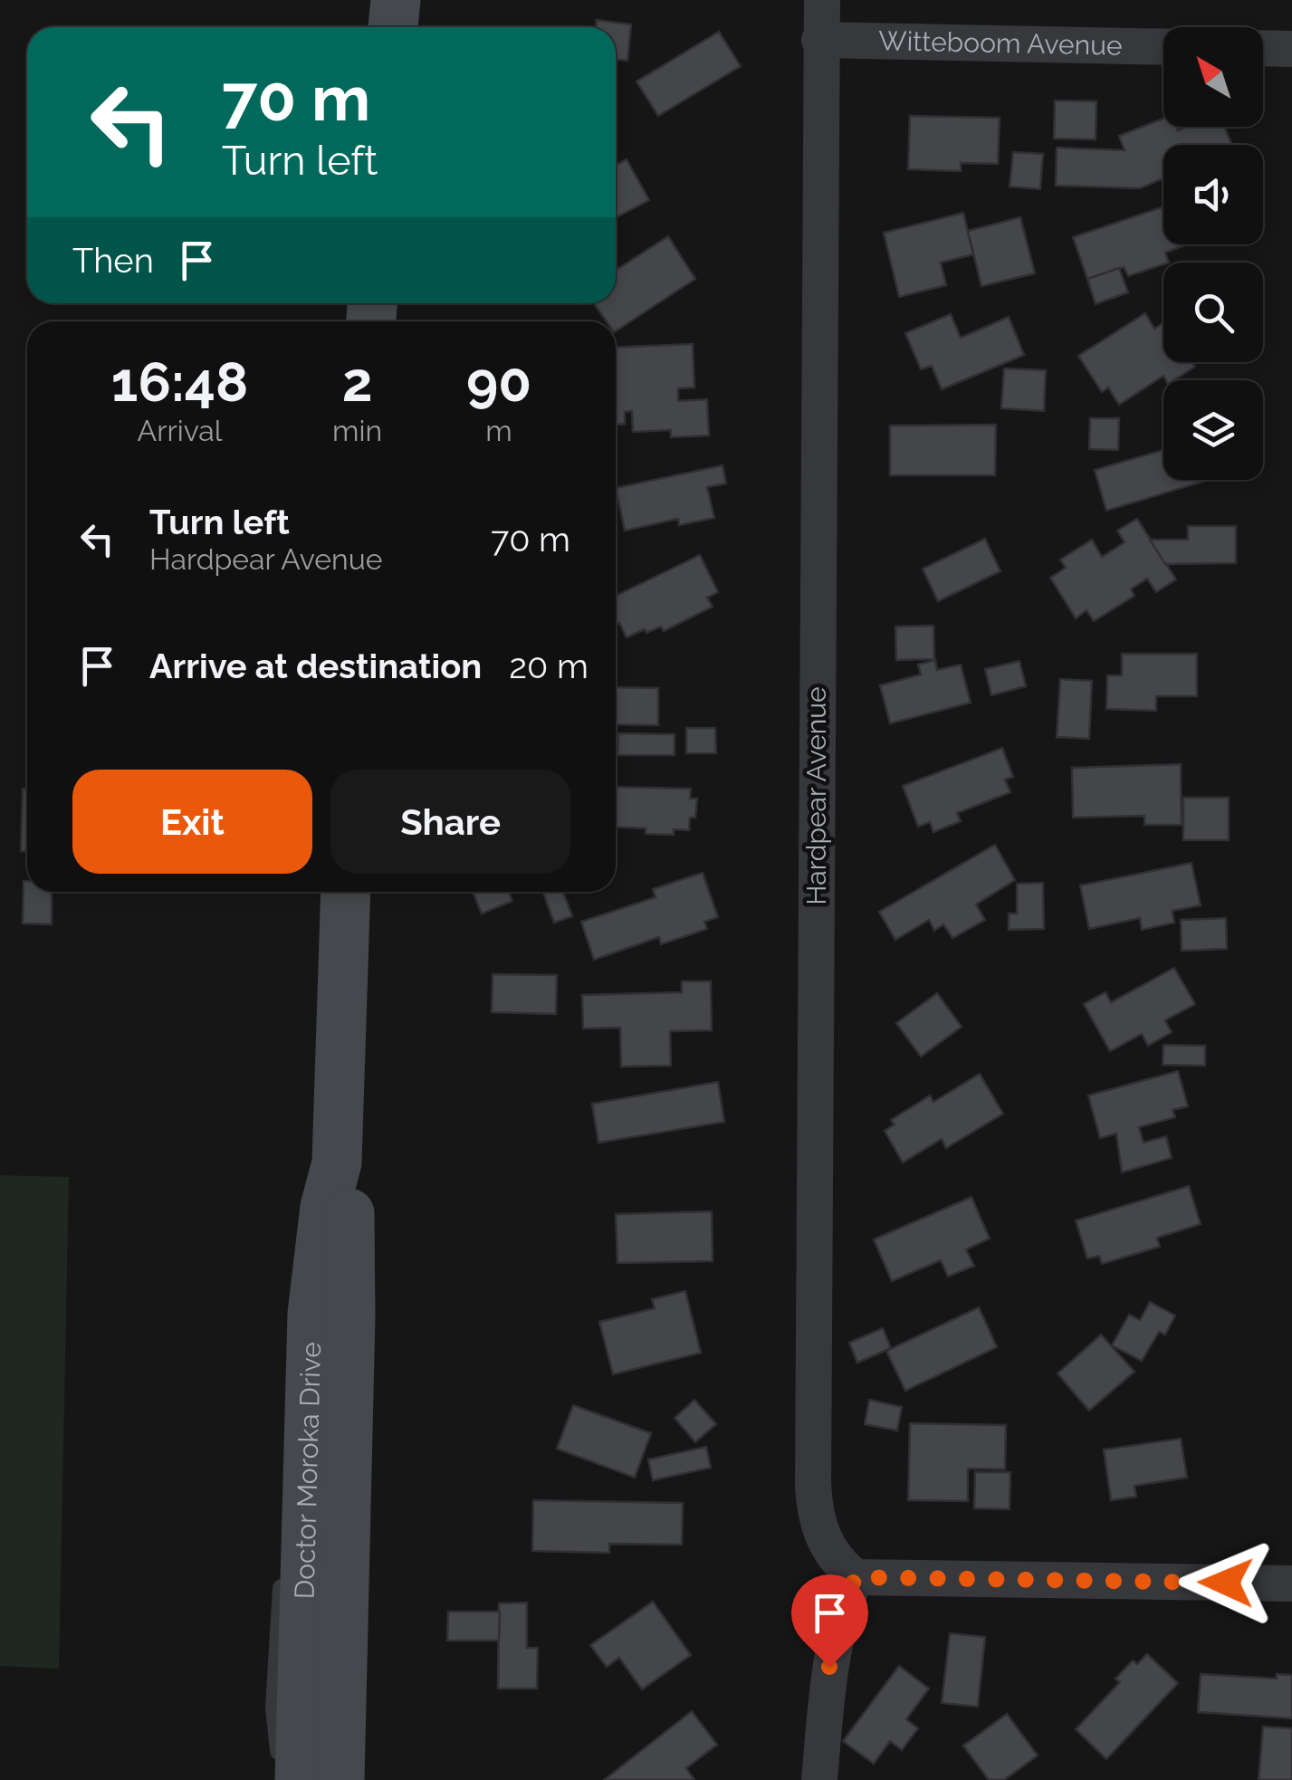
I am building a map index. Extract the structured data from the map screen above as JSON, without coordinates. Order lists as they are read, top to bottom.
{
  "streets": {
    "main road": ["Doctor Moroka Drive"],
    "street": ["Witteboom Avenue", "Hardpear Avenue"]
  },
  "crossings": [
    ["Witteboom Avenue", "Hardpear Avenue"]
  ],
  "north": "top left",
  "page": {
    "turn": ["70 m", "Turn left"],
    "then": "Then",
    "eta": [
      "16:48",
      "Arrival",
      "2",
      "min",
      "90",
      "m"
    ],
    "list": [
      {
        "name": "Turn left",
        "note": "Hardpear Avenue",
        "value": "70 m"
      },
      {
        "name": "Arrive at destination",
        "value": "20 m"
      }
    ],
    "buttons": ["Exit", "Share"]
  }
}
